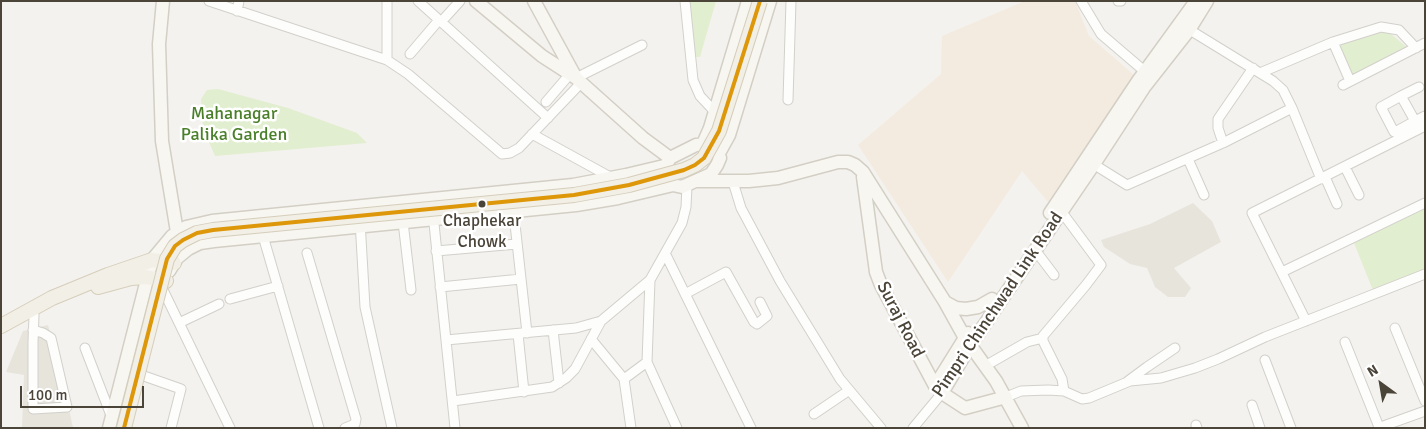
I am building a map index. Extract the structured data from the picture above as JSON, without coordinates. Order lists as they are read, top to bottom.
{
  "streets": {
    "main road": ["Pimpri Chinchwad Link Road", "Suraj Road"]
  },
  "crossings": [
    ["Pimpri Chinchwad Link Road", "Suraj Road"]
  ],
  "parks": ["Mahanagar Palika Garden"],
  "places": ["Chaphekar Chowk"],
  "scale_bar": "100 m",
  "north": "top left"
}
